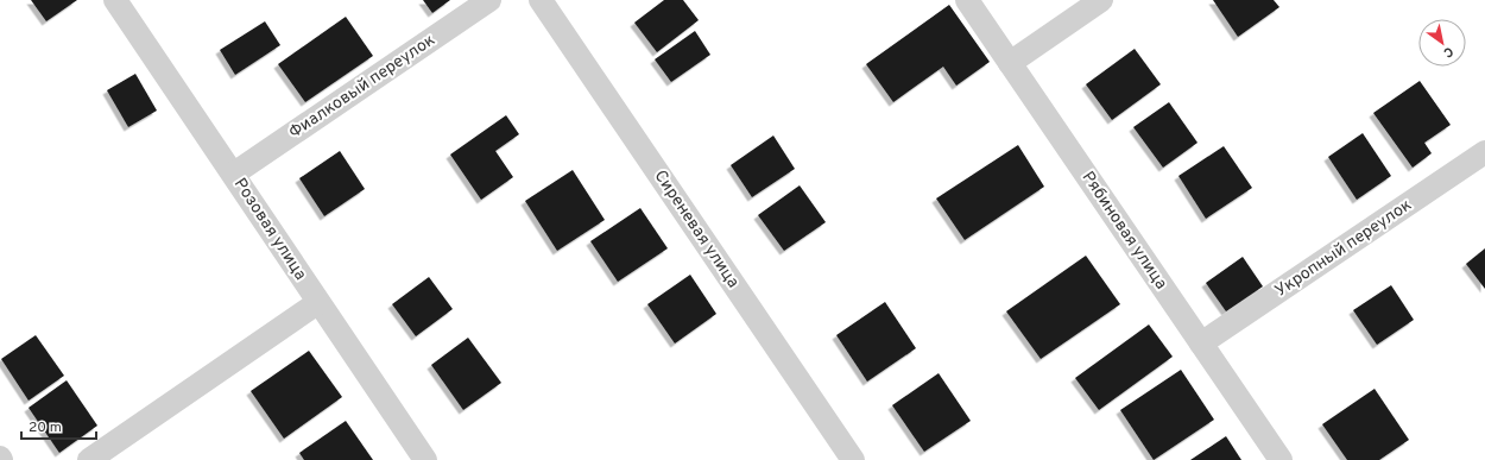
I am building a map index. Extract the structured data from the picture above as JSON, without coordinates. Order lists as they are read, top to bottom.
{
  "streets": {
    "street": [
      "Фиалковый переулок",
      "Розовая улица",
      "Сиреневая улица",
      "Рябиновая улица",
      "Укропный переулок"
    ]
  },
  "crossings": [
    ["Фиалковый переулок", "Розовая улица"],
    ["Рябиновая улица", "Укропный переулок"]
  ],
  "scale_bar": "20 m",
  "north": "bottom right"
}
